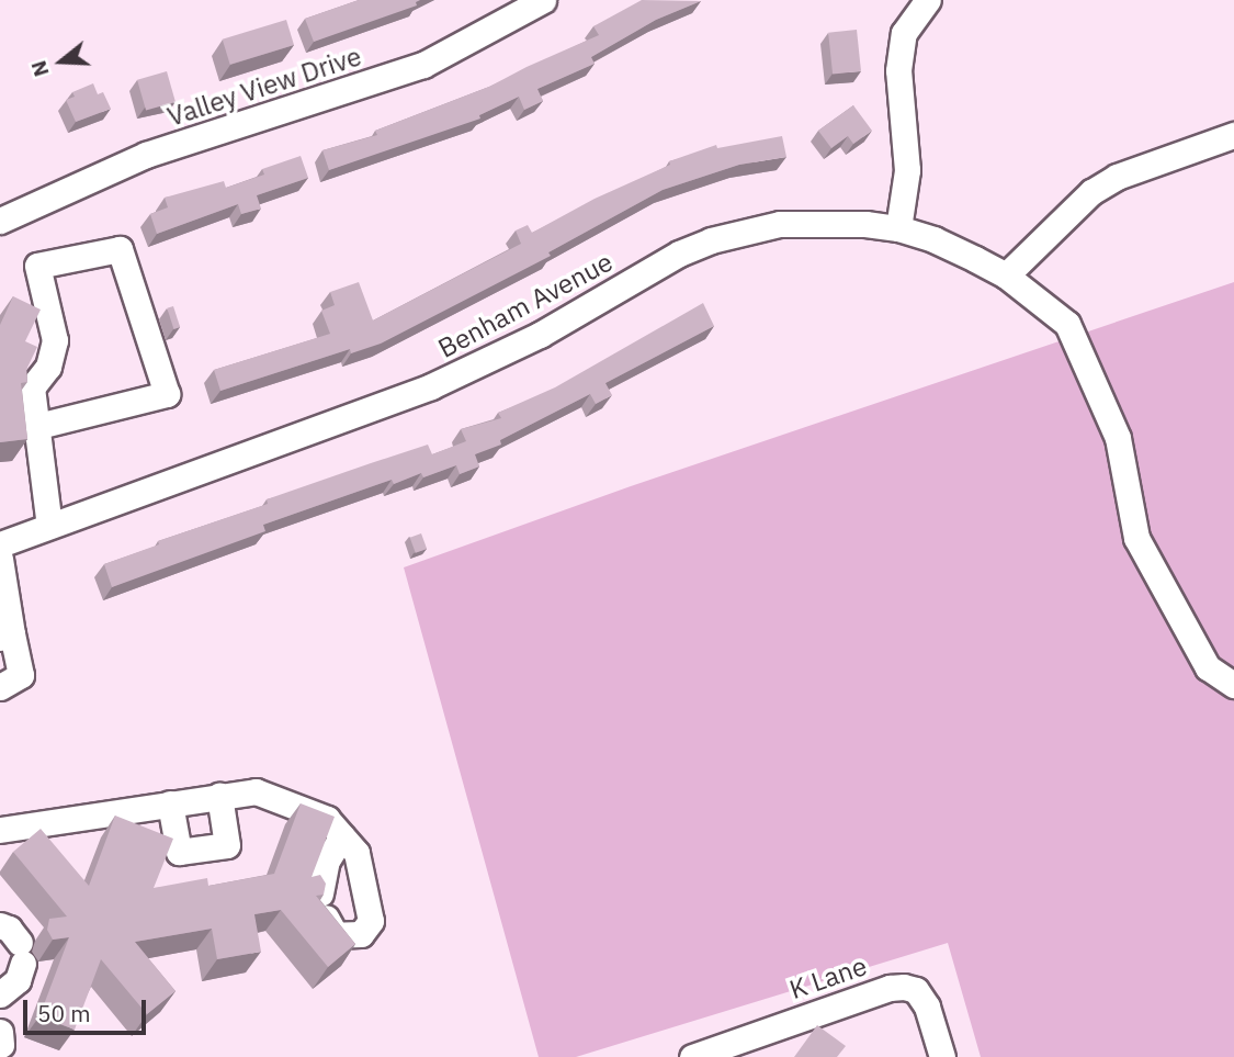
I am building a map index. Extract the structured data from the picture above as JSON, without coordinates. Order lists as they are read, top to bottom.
{
  "streets": {
    "street": ["Valley View Drive", "Benham Avenue", "K Lane"]
  },
  "scale_bar": "50 m",
  "north": "left"
}
